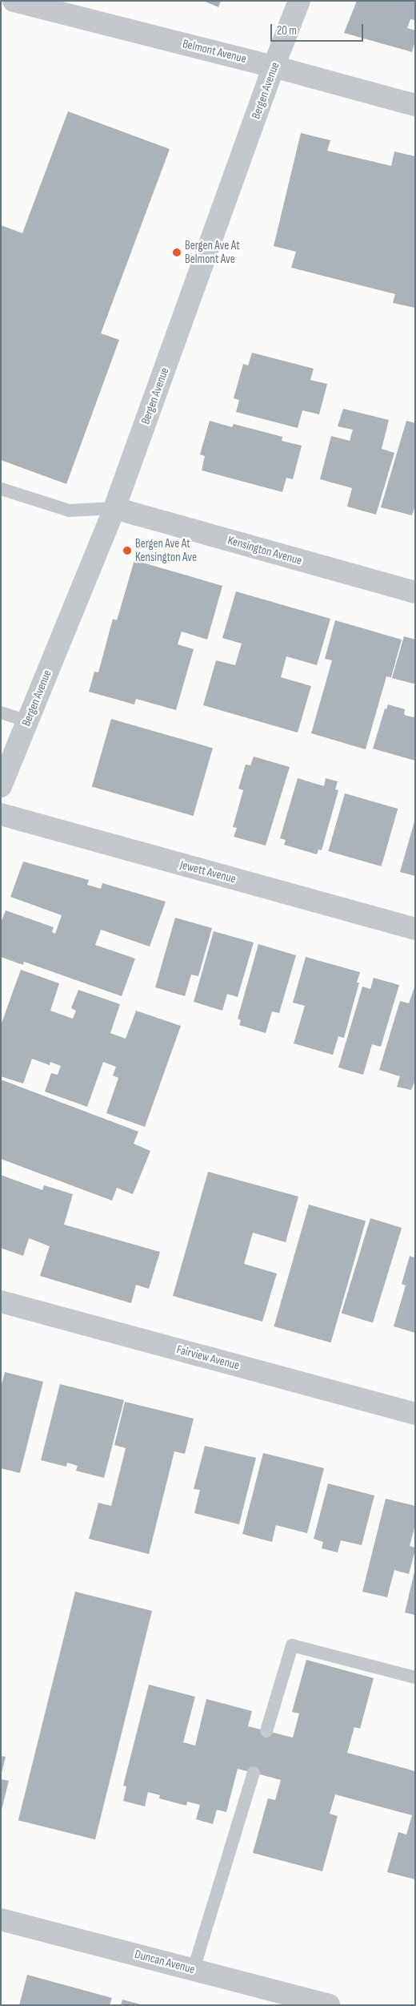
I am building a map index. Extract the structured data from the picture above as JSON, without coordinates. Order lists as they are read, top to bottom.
{
  "streets": {
    "street": [
      "Belmont Avenue",
      "Bergen Avenue",
      "Kensington Avenue",
      "Jewett Avenue",
      "Fairview Avenue",
      "Duncan Avenue"
    ]
  },
  "crossings": [
    ["Belmont Avenue", "Bergen Avenue"],
    ["Bergen Avenue", "Kensington Avenue"]
  ],
  "places": ["Bergen Ave At Belmont Ave", "Bergen Ave At Kensington Ave"],
  "scale_bar": "20 m"
}
